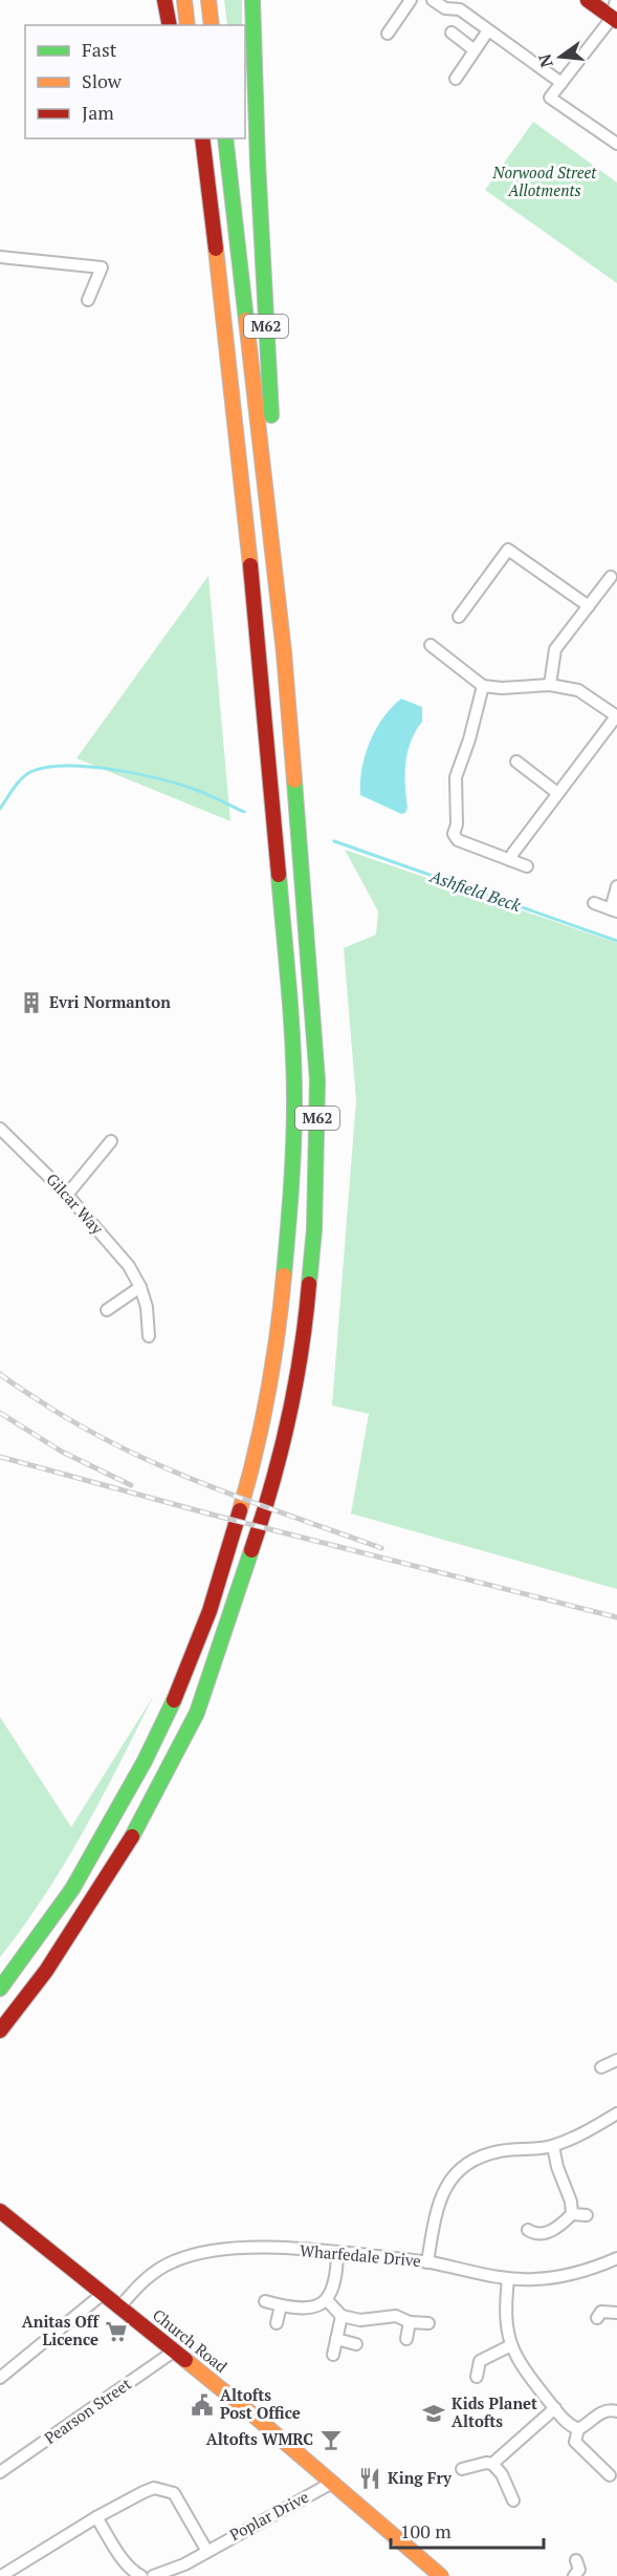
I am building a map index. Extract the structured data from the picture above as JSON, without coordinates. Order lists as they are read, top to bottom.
{
  "streets": {
    "main road": ["M62", "Church Road"],
    "street": [
      "Gilcar Way",
      "Wharfedale Drive",
      "Pearson Street",
      "Poplar Drive"
    ]
  },
  "crossings": [
    ["Wharfedale Drive", "Church Road"],
    ["Church Road", "Pearson Street"],
    ["Church Road", "Poplar Drive"]
  ],
  "water": ["Ashfield Beck"],
  "parks": ["Norwood Street Allotments"],
  "places": {
    "building": ["Evri Normanton"],
    "supermarket": ["Anitas Off Licence"],
    "public building": ["Altofts Post Office"],
    "school or university": ["Kids Planet Altofts"],
    "bar": ["Altofts WMRC"],
    "restaurant": ["King Fry"]
  },
  "legend": ["Fast", "Slow", "Jam"],
  "scale_bar": "100 m",
  "north": "left"
}
